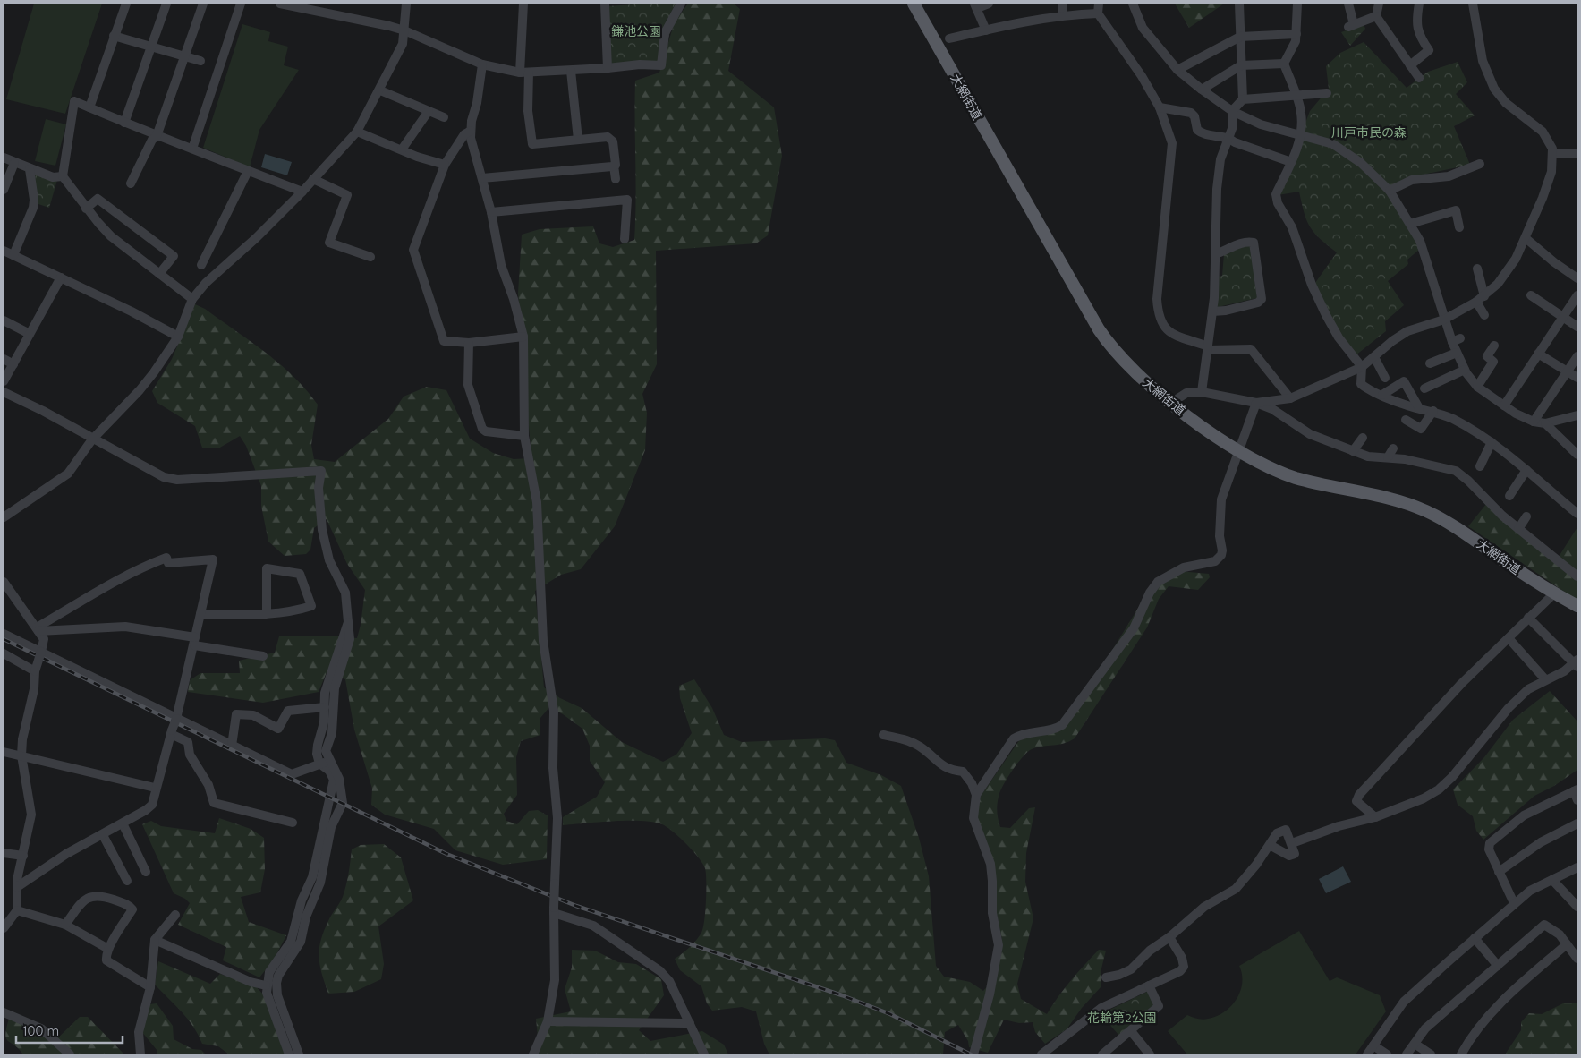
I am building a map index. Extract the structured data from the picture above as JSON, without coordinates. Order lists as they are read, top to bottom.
{
  "streets": {
    "main road": ["大網街道"]
  },
  "parks": ["鎌池公園", "川戸市民の森", "花輪第2公園"],
  "scale_bar": "100 m"
}
